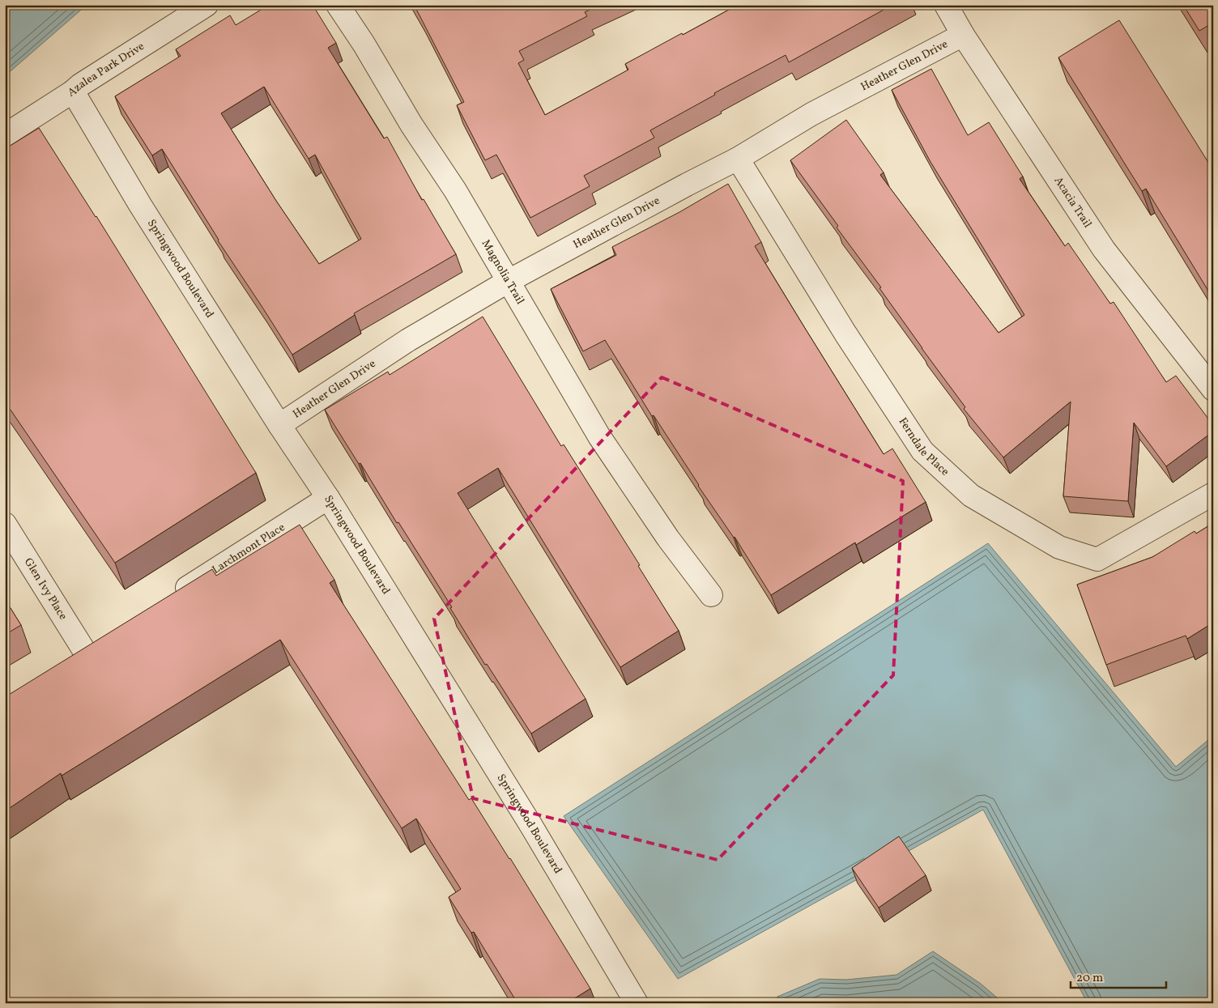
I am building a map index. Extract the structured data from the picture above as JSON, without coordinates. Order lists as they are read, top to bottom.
{
  "streets": {
    "street": [
      "Heather Glen Drive",
      "Azalea Park Drive",
      "Acacia Trail",
      "Springwood Boulevard",
      "Magnolia Trail",
      "Ferndale Place",
      "Larchmont Place",
      "Glen Ivy Place"
    ]
  },
  "crossings": [
    ["Heather Glen Drive", "Acacia Trail"],
    ["Heather Glen Drive", "Springwood Boulevard"],
    ["Heather Glen Drive", "Magnolia Trail"],
    ["Heather Glen Drive", "Ferndale Place"],
    ["Azalea Park Drive", "Springwood Boulevard"],
    ["Springwood Boulevard", "Larchmont Place"]
  ],
  "scale_bar": "20 m"
}
